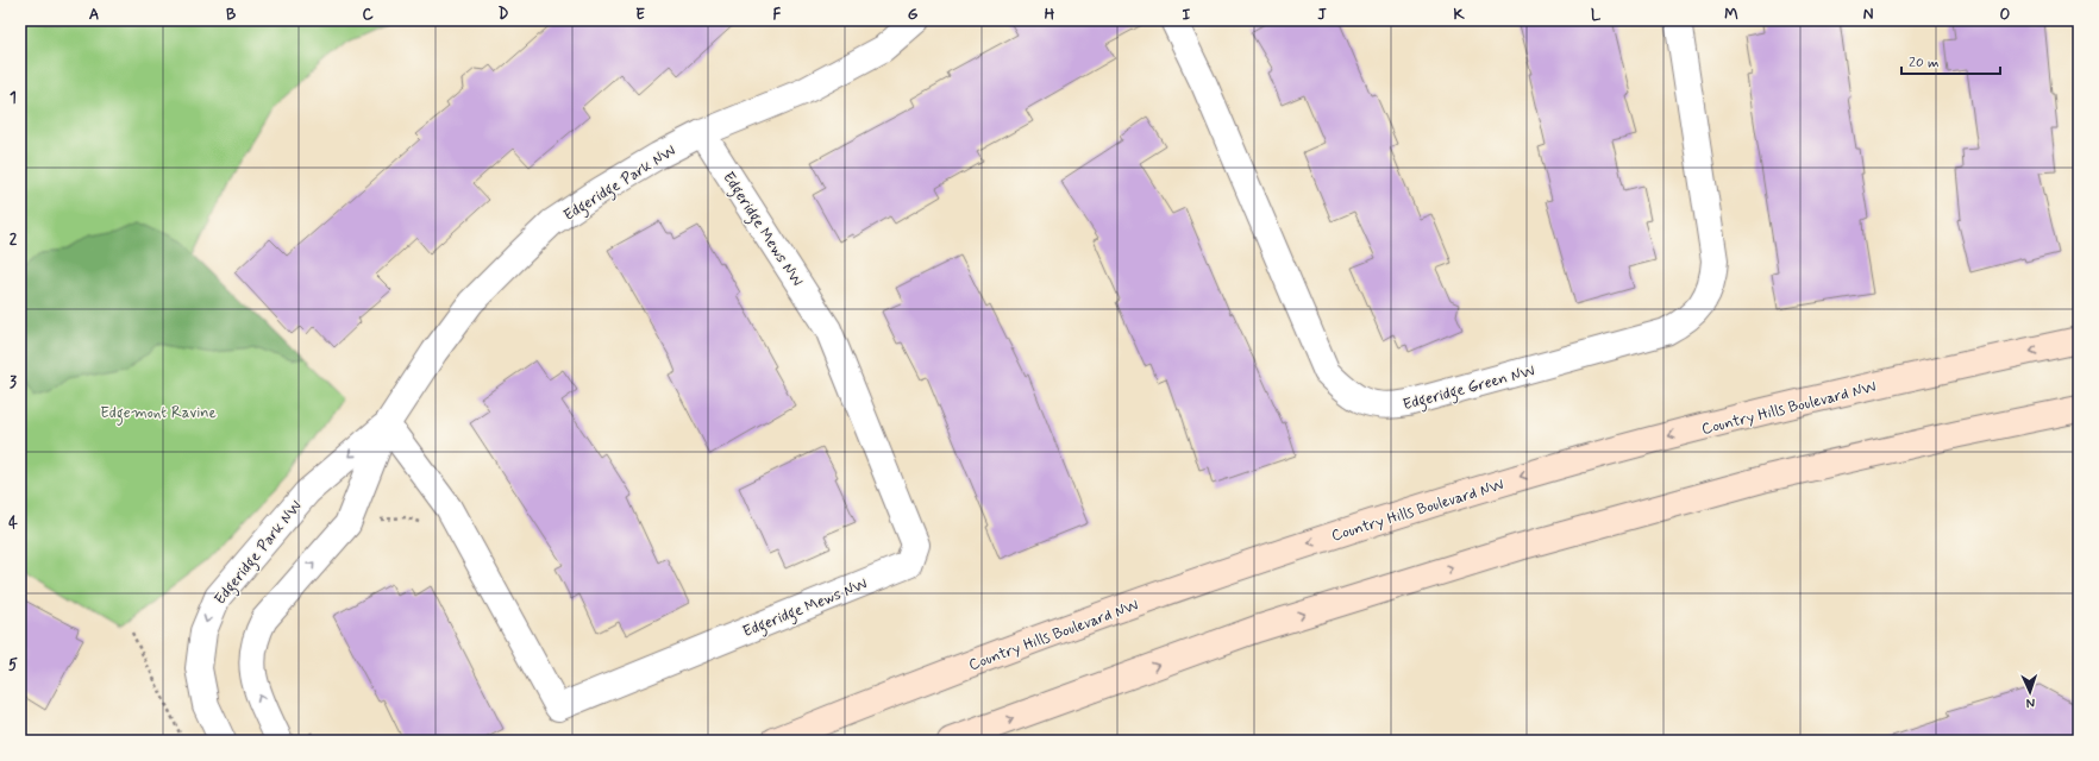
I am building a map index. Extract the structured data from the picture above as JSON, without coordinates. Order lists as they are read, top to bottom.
{
  "streets": {
    "main road": ["Country Hills Boulevard NW"],
    "street": ["Edgeridge Park NW", "Edgeridge Mews NW", "Edgeridge Green NW"]
  },
  "crossings": [
    ["Edgeridge Park NW", "Edgeridge Mews NW"]
  ],
  "parks": ["Edgemont Ravine"],
  "scale_bar": "20 m",
  "north": "bottom",
  "grid": {
    "columns": [
      "A",
      "B",
      "C",
      "D",
      "E",
      "F",
      "G",
      "H",
      "I",
      "J",
      "K",
      "L",
      "M",
      "N",
      "O"
    ],
    "rows": [
      "1",
      "2",
      "3",
      "4",
      "5"
    ]
  }
}
